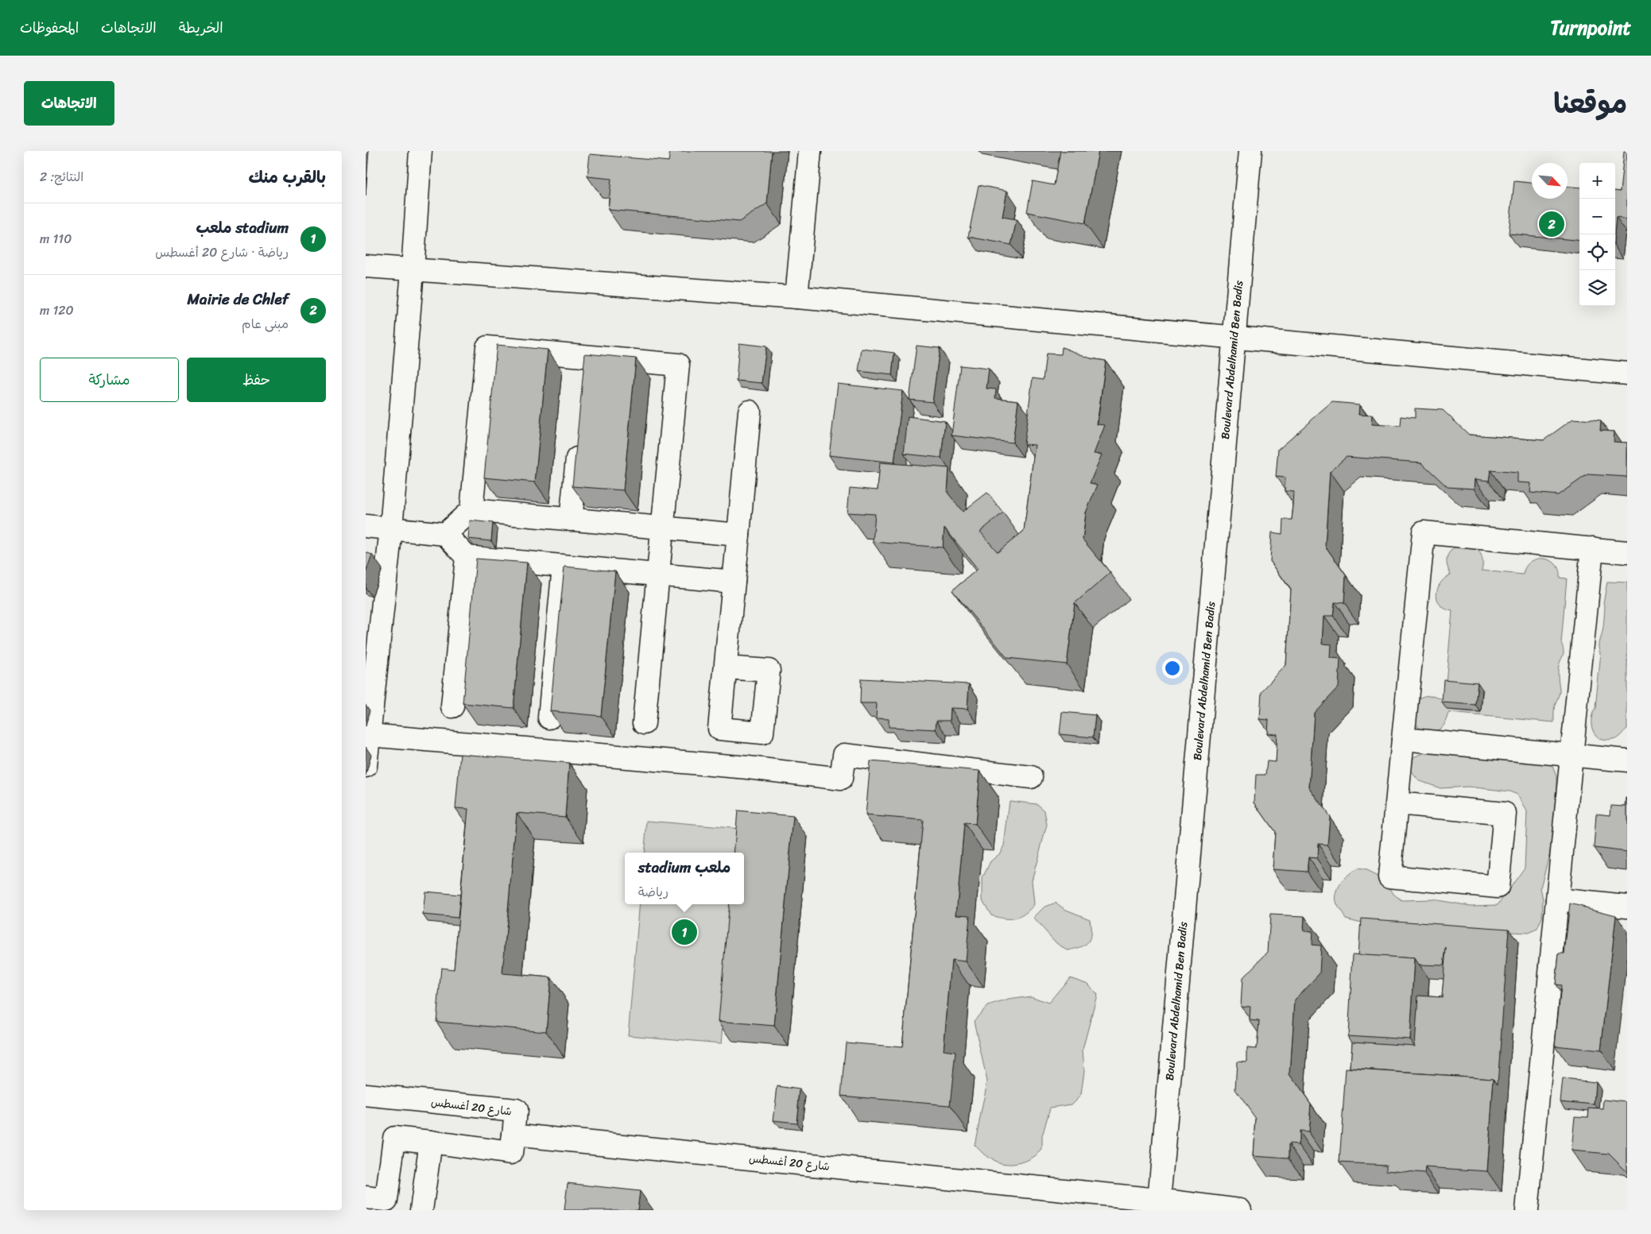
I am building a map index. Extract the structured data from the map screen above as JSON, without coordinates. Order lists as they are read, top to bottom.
{
  "streets": {
    "street": ["Boulevard Abdelhamid Ben Badis", "شارع 20 أغسطس"]
  },
  "crossings": [
    ["Boulevard Abdelhamid Ben Badis", "شارع 20 أغسطس"]
  ],
  "north": "bottom right",
  "page": {
    "header": "Turnpoint",
    "nav": ["الخريطة", "الاتجاهات", "المحفوظات"],
    "title": "موقعنا",
    "buttons": [
      "الاتجاهات",
      ["حفظ", "مشاركة"]
    ],
    "heading": ["بالقرب منك", "النتائج: 2"],
    "map_buttons": ["+", "−"],
    "list": [
      {
        "mark": "1",
        "name": "stadium ملعب",
        "note": "رياضة · شارع 20 أغسطس",
        "value": "110 m"
      },
      {
        "mark": "2",
        "name": "Mairie de Chlef",
        "note": "مبنى عام",
        "value": "120 m"
      }
    ],
    "pins": ["2", "1"],
    "popup": ["stadium ملعب", "رياضة"]
  }
}
